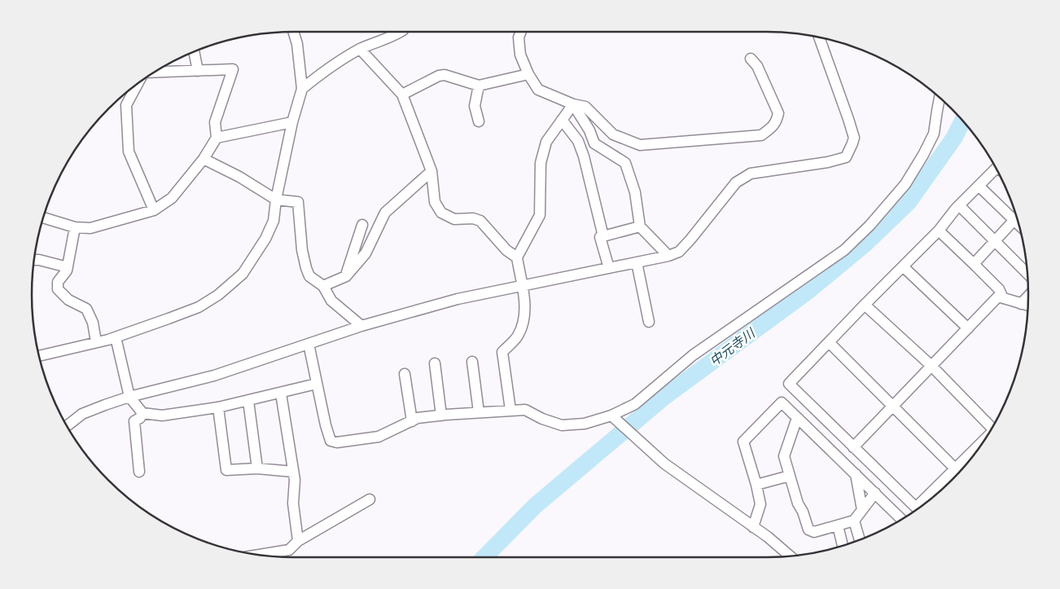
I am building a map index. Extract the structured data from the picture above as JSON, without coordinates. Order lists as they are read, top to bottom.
{
  "water": ["中元寺川"]
}
